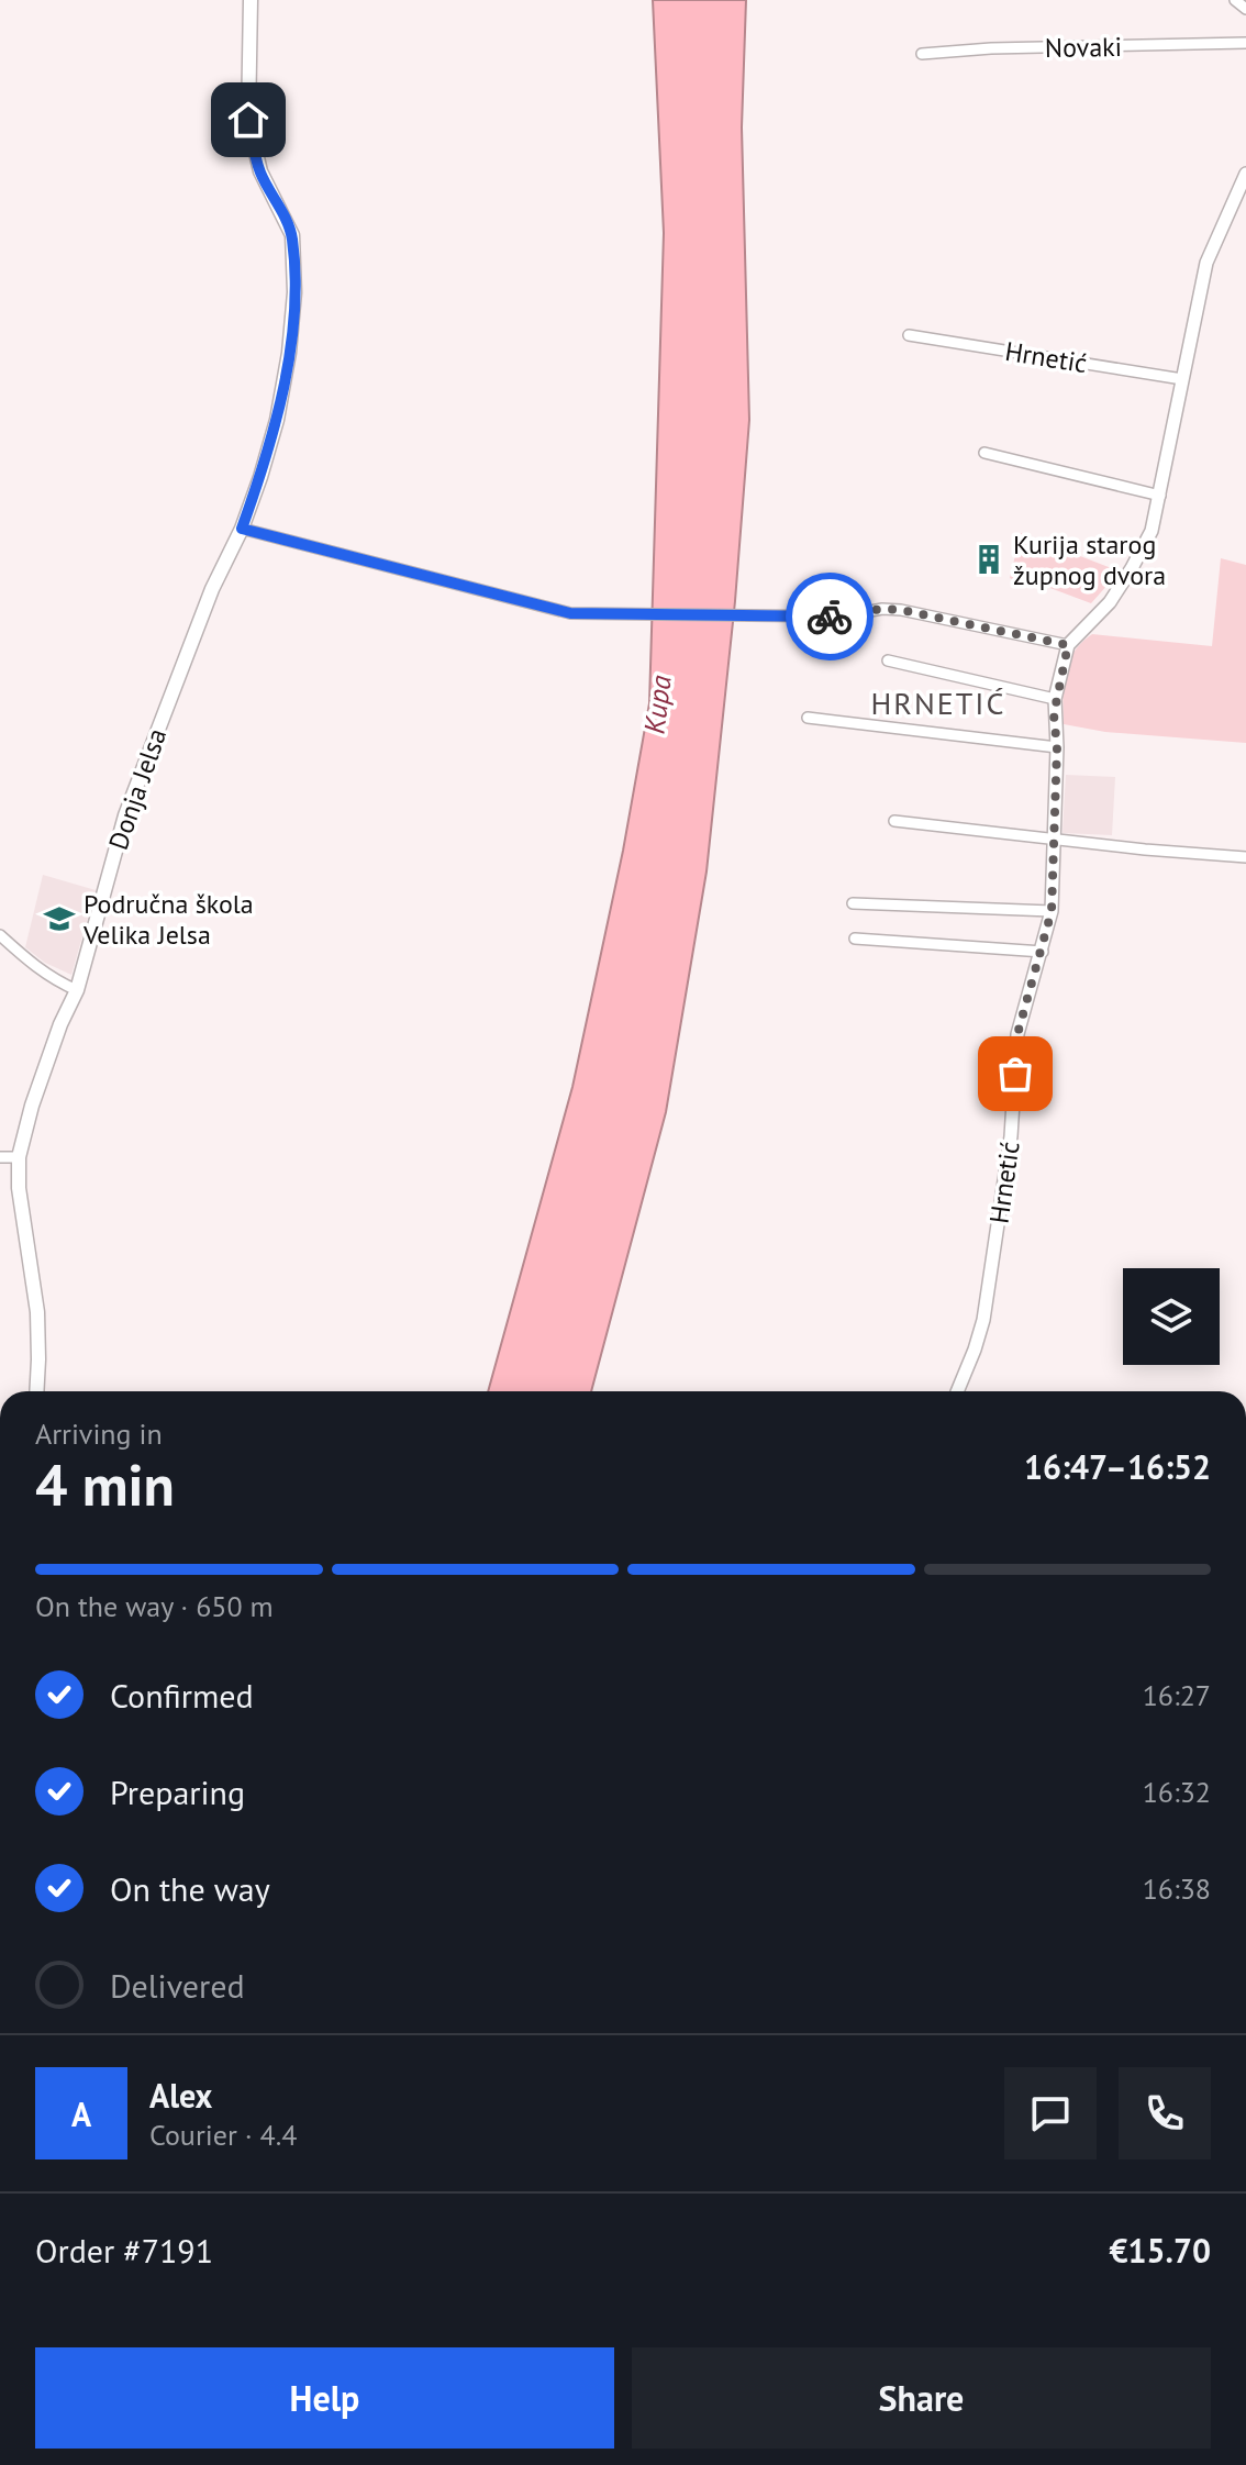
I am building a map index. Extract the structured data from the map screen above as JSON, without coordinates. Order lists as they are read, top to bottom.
{
  "streets": {
    "main road": ["Donja Jelsa"],
    "street": ["Novaki", "Hrnetić"]
  },
  "districts": ["HRNETIĆ"],
  "water": ["Kupa"],
  "places": {
    "building": ["Kurija starog župnog dvora"],
    "school or university": ["Područna škola Velika Jelsa"]
  },
  "page": {
    "heading": ["4 min", "Arriving in", "16:47–16:52"],
    "panel": [
      "Alex",
      "Courier · 4.4",
      "Order #7191",
      "€15.70"
    ],
    "bar": "On the way · 650 m",
    "list": [
      ["Confirmed", "16:27"],
      ["Preparing", "16:32"],
      ["On the way", "16:38"],
      "Delivered"
    ],
    "round": "A",
    "buttons": ["Help", "Share"]
  }
}
